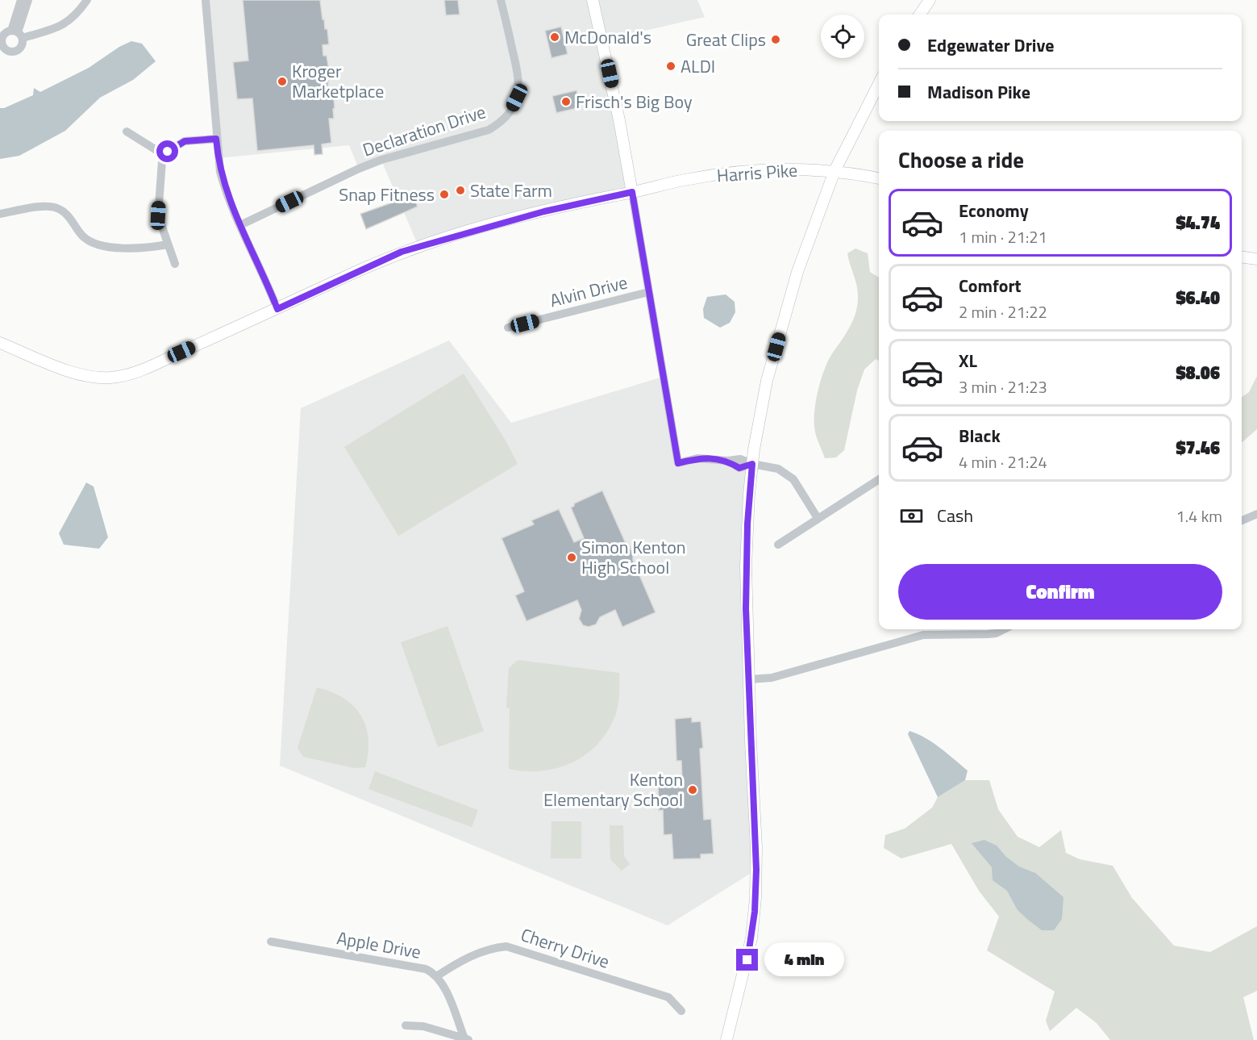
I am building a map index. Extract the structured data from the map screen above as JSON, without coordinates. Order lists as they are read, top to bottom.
{
  "streets": {
    "main road": ["Harris Pike"],
    "street": [
      "Declaration Drive",
      "Alvin Drive",
      "Apple Drive",
      "Cherry Drive"
    ]
  },
  "crossings": [
    ["Apple Drive", "Cherry Drive"]
  ],
  "places": [
    "McDonald's",
    "Great Clips",
    "ALDI",
    "Kroger Marketplace",
    "Frisch's Big Boy",
    "State Farm",
    "Snap Fitness",
    "Simon Kenton High School",
    "Kenton Elementary School"
  ],
  "page": {
    "banner": ["Edgewater Drive", "Madison Pike"],
    "heading": "Choose a ride",
    "list": [
      {
        "name": "Economy",
        "note": "1 min · 21:21",
        "value": "$4.74"
      },
      {
        "name": "Comfort",
        "note": "2 min · 21:22",
        "value": "$6.40"
      },
      {
        "name": "XL",
        "note": "3 min · 21:23",
        "value": "$8.06"
      },
      {
        "name": "Black",
        "note": "4 min · 21:24",
        "value": "$7.46"
      }
    ],
    "pay": ["Cash", "1.4 km"],
    "buttons": "Confirm",
    "bubble": "4 min"
  }
}
